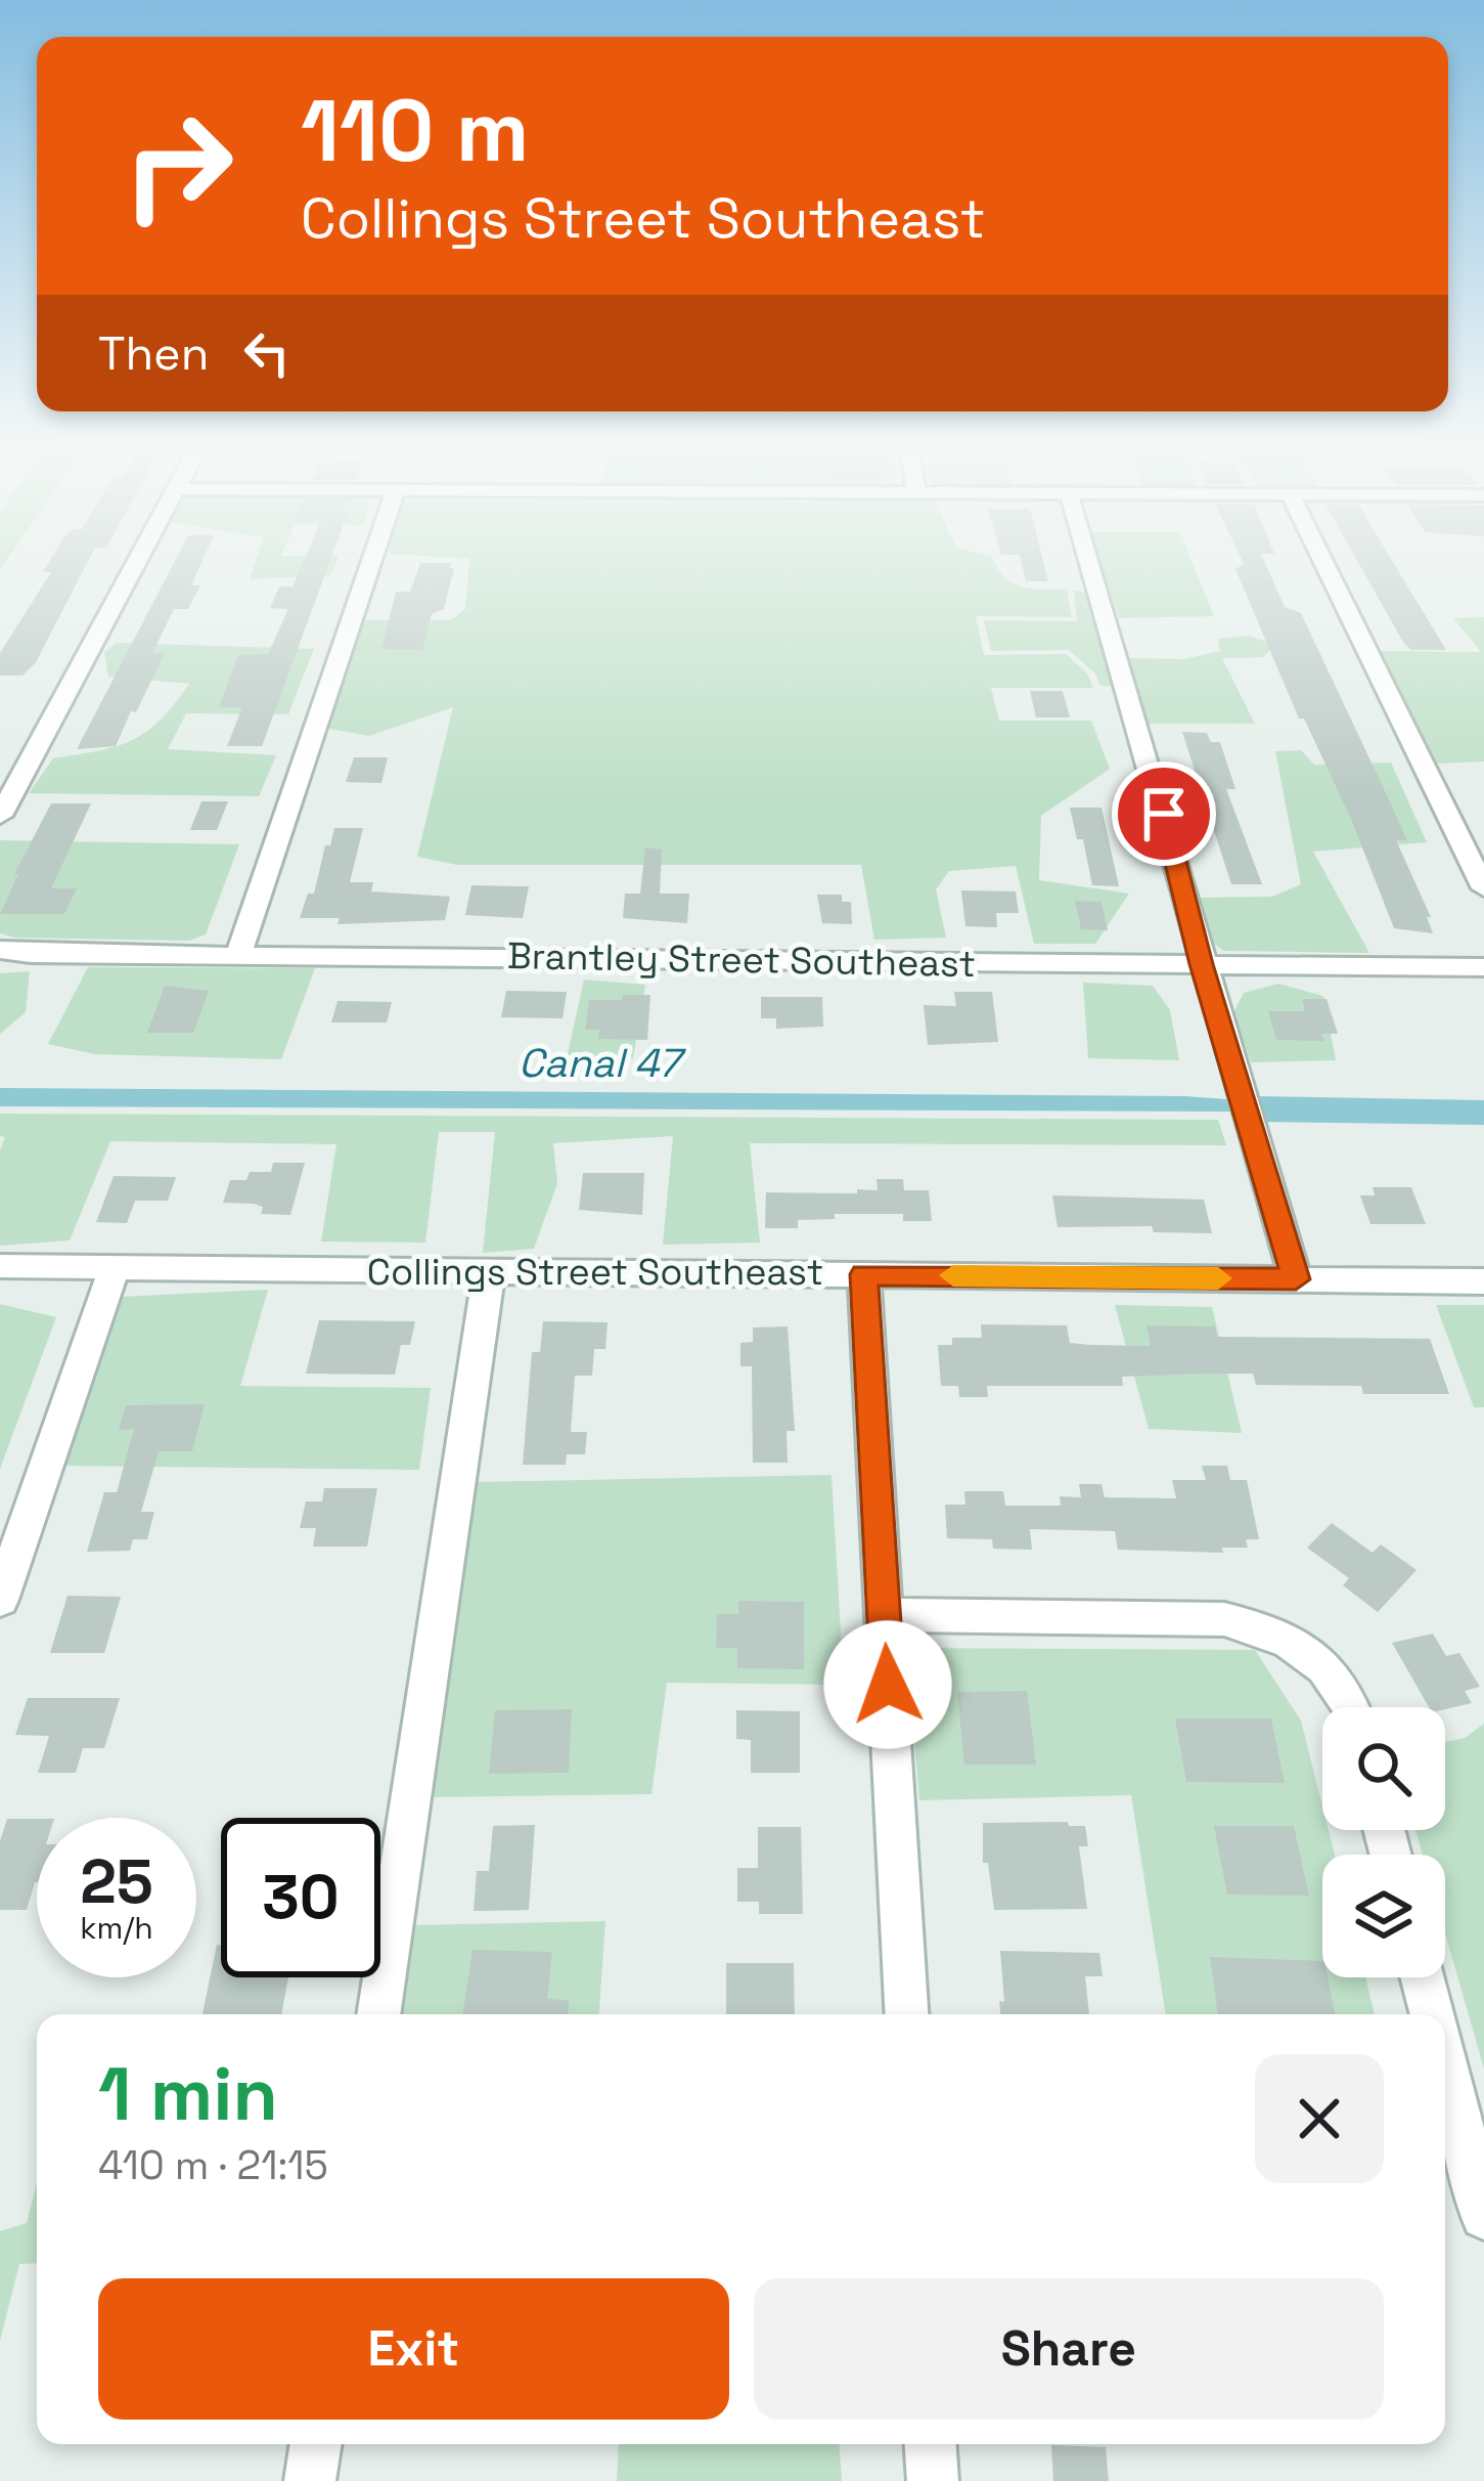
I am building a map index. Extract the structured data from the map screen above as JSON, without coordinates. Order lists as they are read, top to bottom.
{
  "streets": {
    "street": ["Brantley Street Southeast", "Collings Street Southeast"]
  },
  "water": ["Canal 47"],
  "page": {
    "turn": ["110 m", "Collings Street Southeast"],
    "then": "Then",
    "speed": "25 km/h",
    "limit": "30",
    "heading": ["1 min", "410 m · 21:15"],
    "buttons": ["Exit", "Share"]
  }
}
